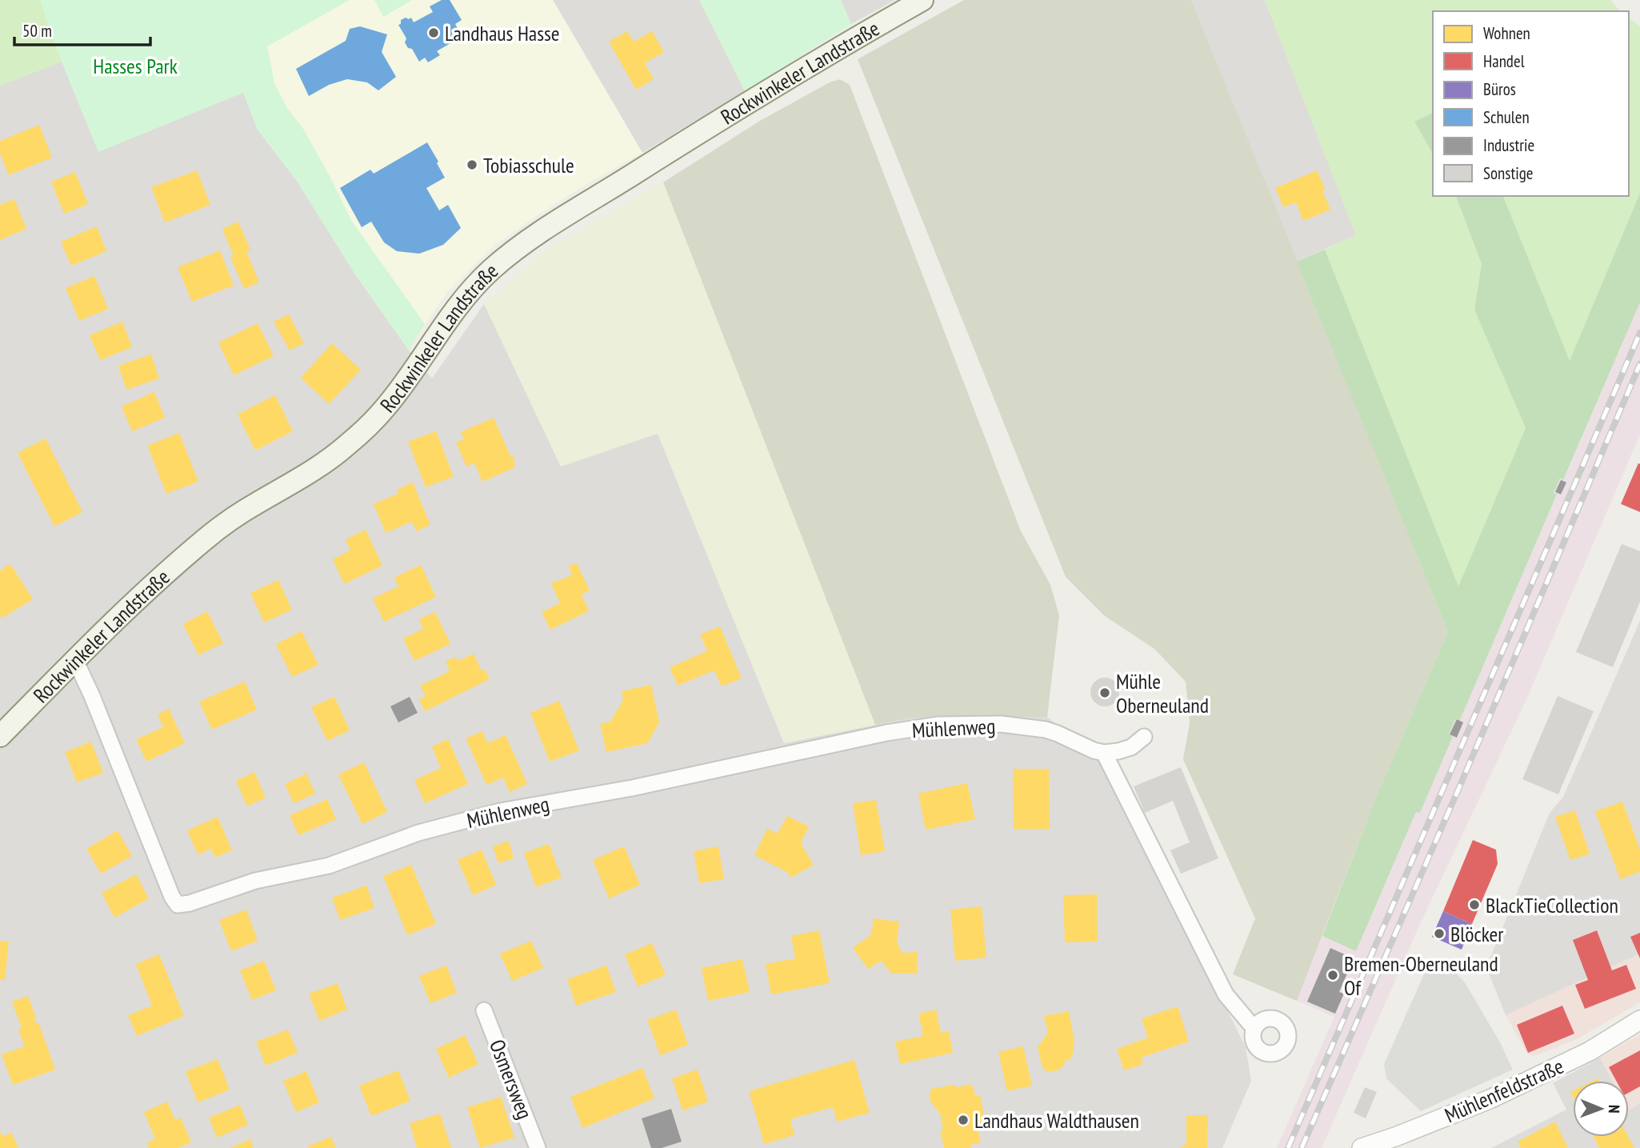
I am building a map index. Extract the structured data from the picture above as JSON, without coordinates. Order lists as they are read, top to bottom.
{
  "streets": {
    "main road": ["Rockwinkeler Landstraße"],
    "street": ["Mühlenweg", "Osmersweg", "Mühlenfeldstraße"]
  },
  "crossings": [
    ["Rockwinkeler Landstraße", "Mühlenweg"]
  ],
  "parks": ["Hasses Park"],
  "places": [
    "Landhaus Hasse",
    "Tobiasschule",
    "Mühle Oberneuland",
    "BlackTieCollection",
    "Blöcker",
    "Bremen-Oberneuland Of",
    "Landhaus Waldthausen"
  ],
  "legend": [
    "Wohnen",
    "Handel",
    "Büros",
    "Schulen",
    "Industrie",
    "Sonstige"
  ],
  "scale_bar": "50 m",
  "north": "right"
}
